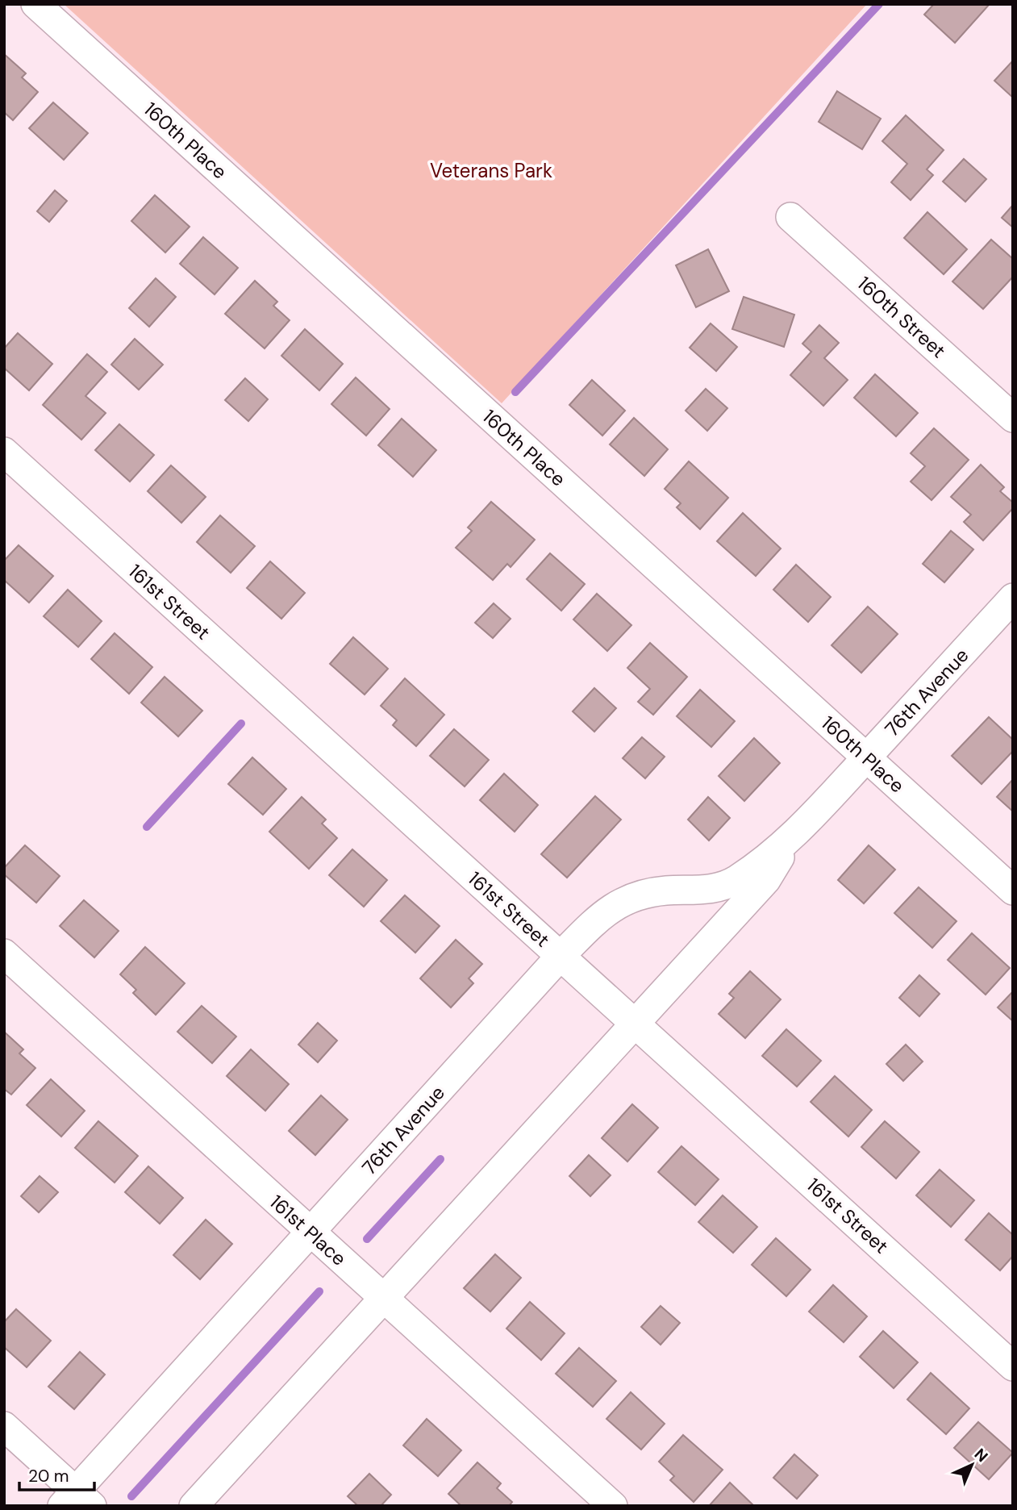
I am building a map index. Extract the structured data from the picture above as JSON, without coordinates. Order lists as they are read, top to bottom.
{
  "streets": {
    "street": [
      "160th Place",
      "160th Street",
      "161st Street",
      "76th Avenue",
      "161st Place"
    ]
  },
  "crossings": [
    ["160th Place", "76th Avenue"],
    ["161st Street", "76th Avenue"],
    ["76th Avenue", "161st Place"]
  ],
  "parks": ["Veterans Park"],
  "scale_bar": "20 m",
  "north": "top right"
}
